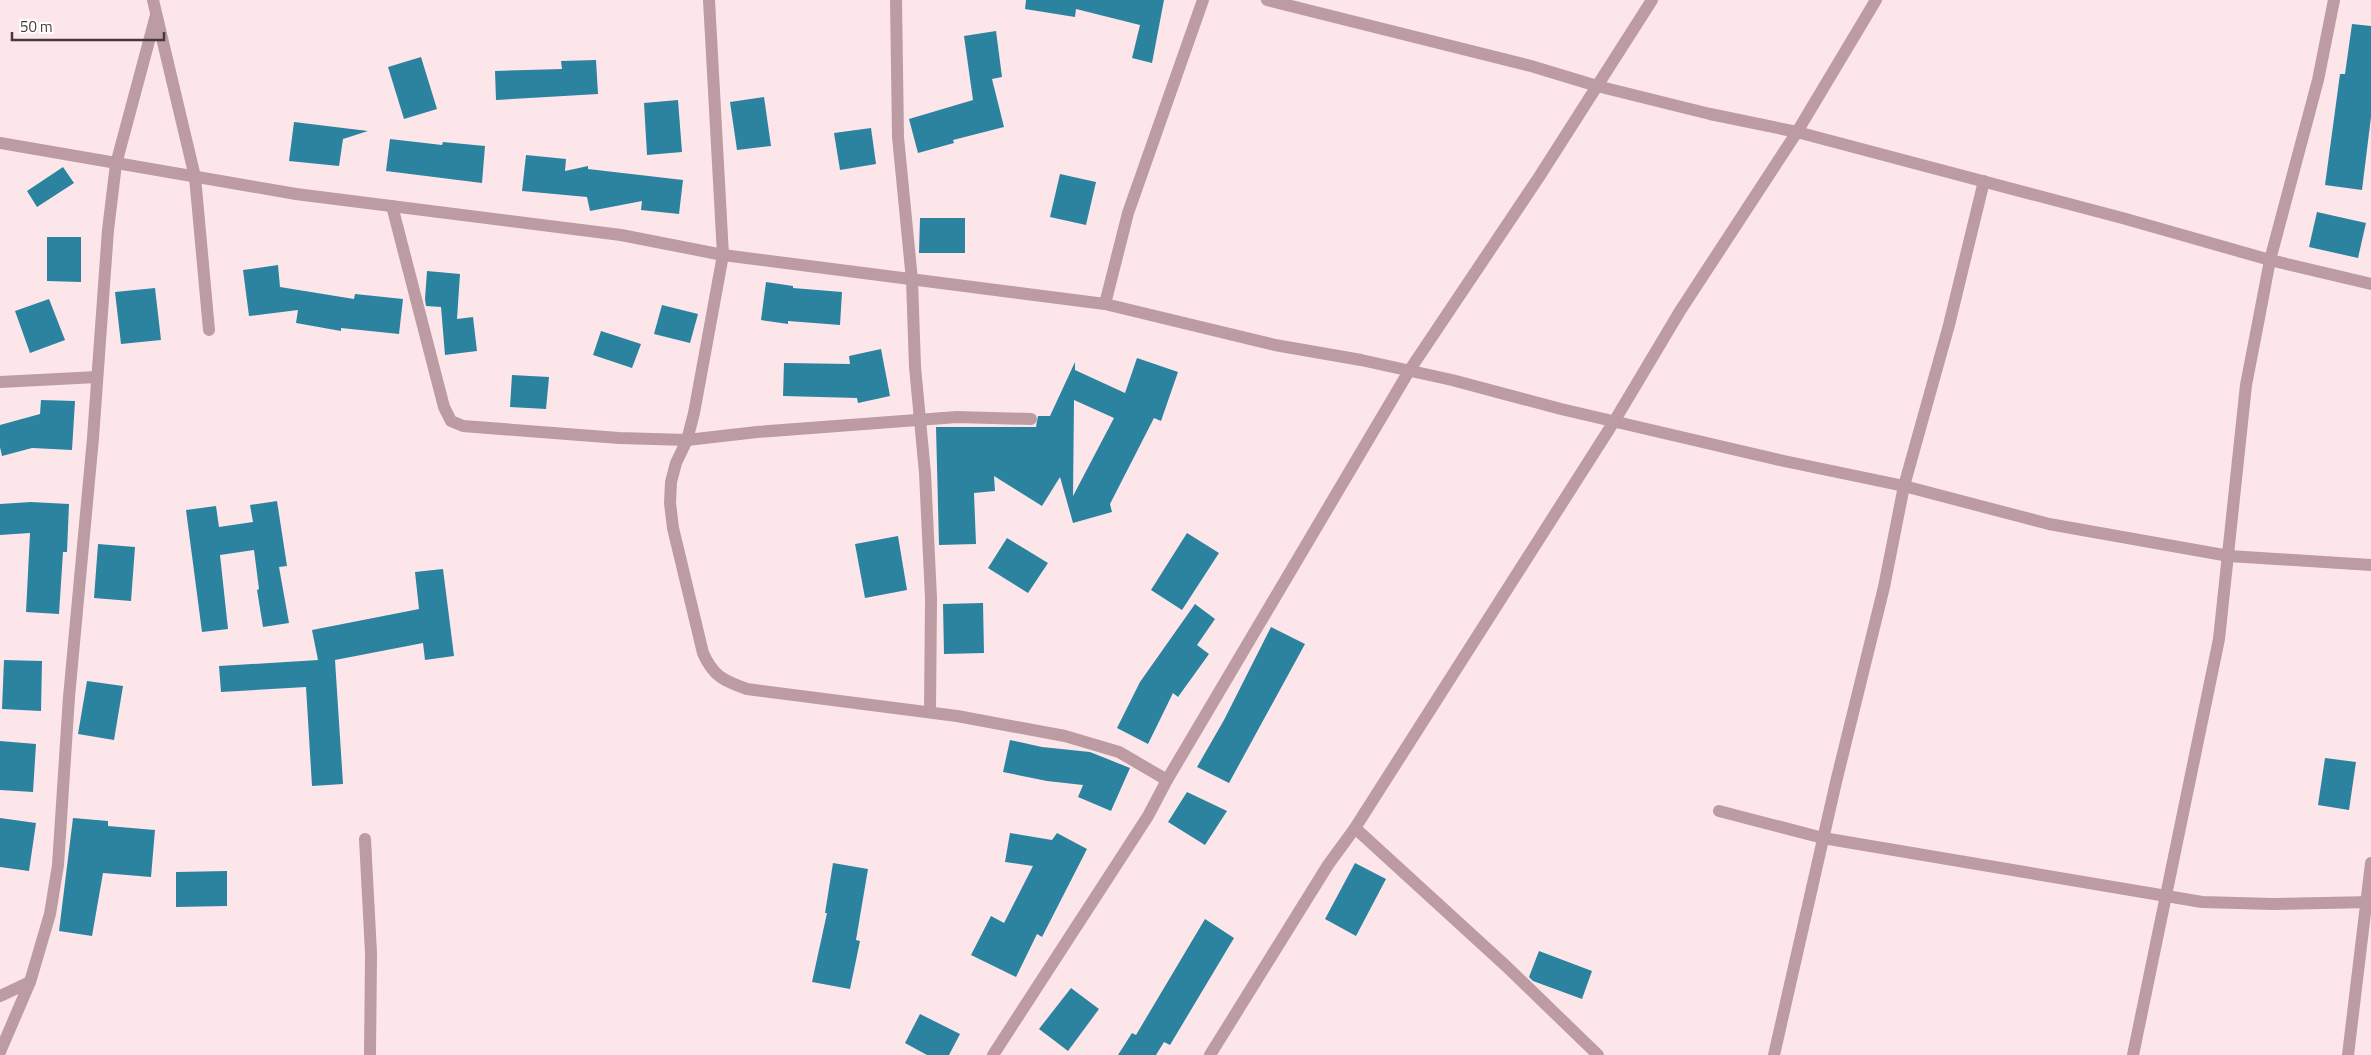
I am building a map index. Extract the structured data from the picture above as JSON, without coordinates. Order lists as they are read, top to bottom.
{
  "scale_bar": "50 m"
}
